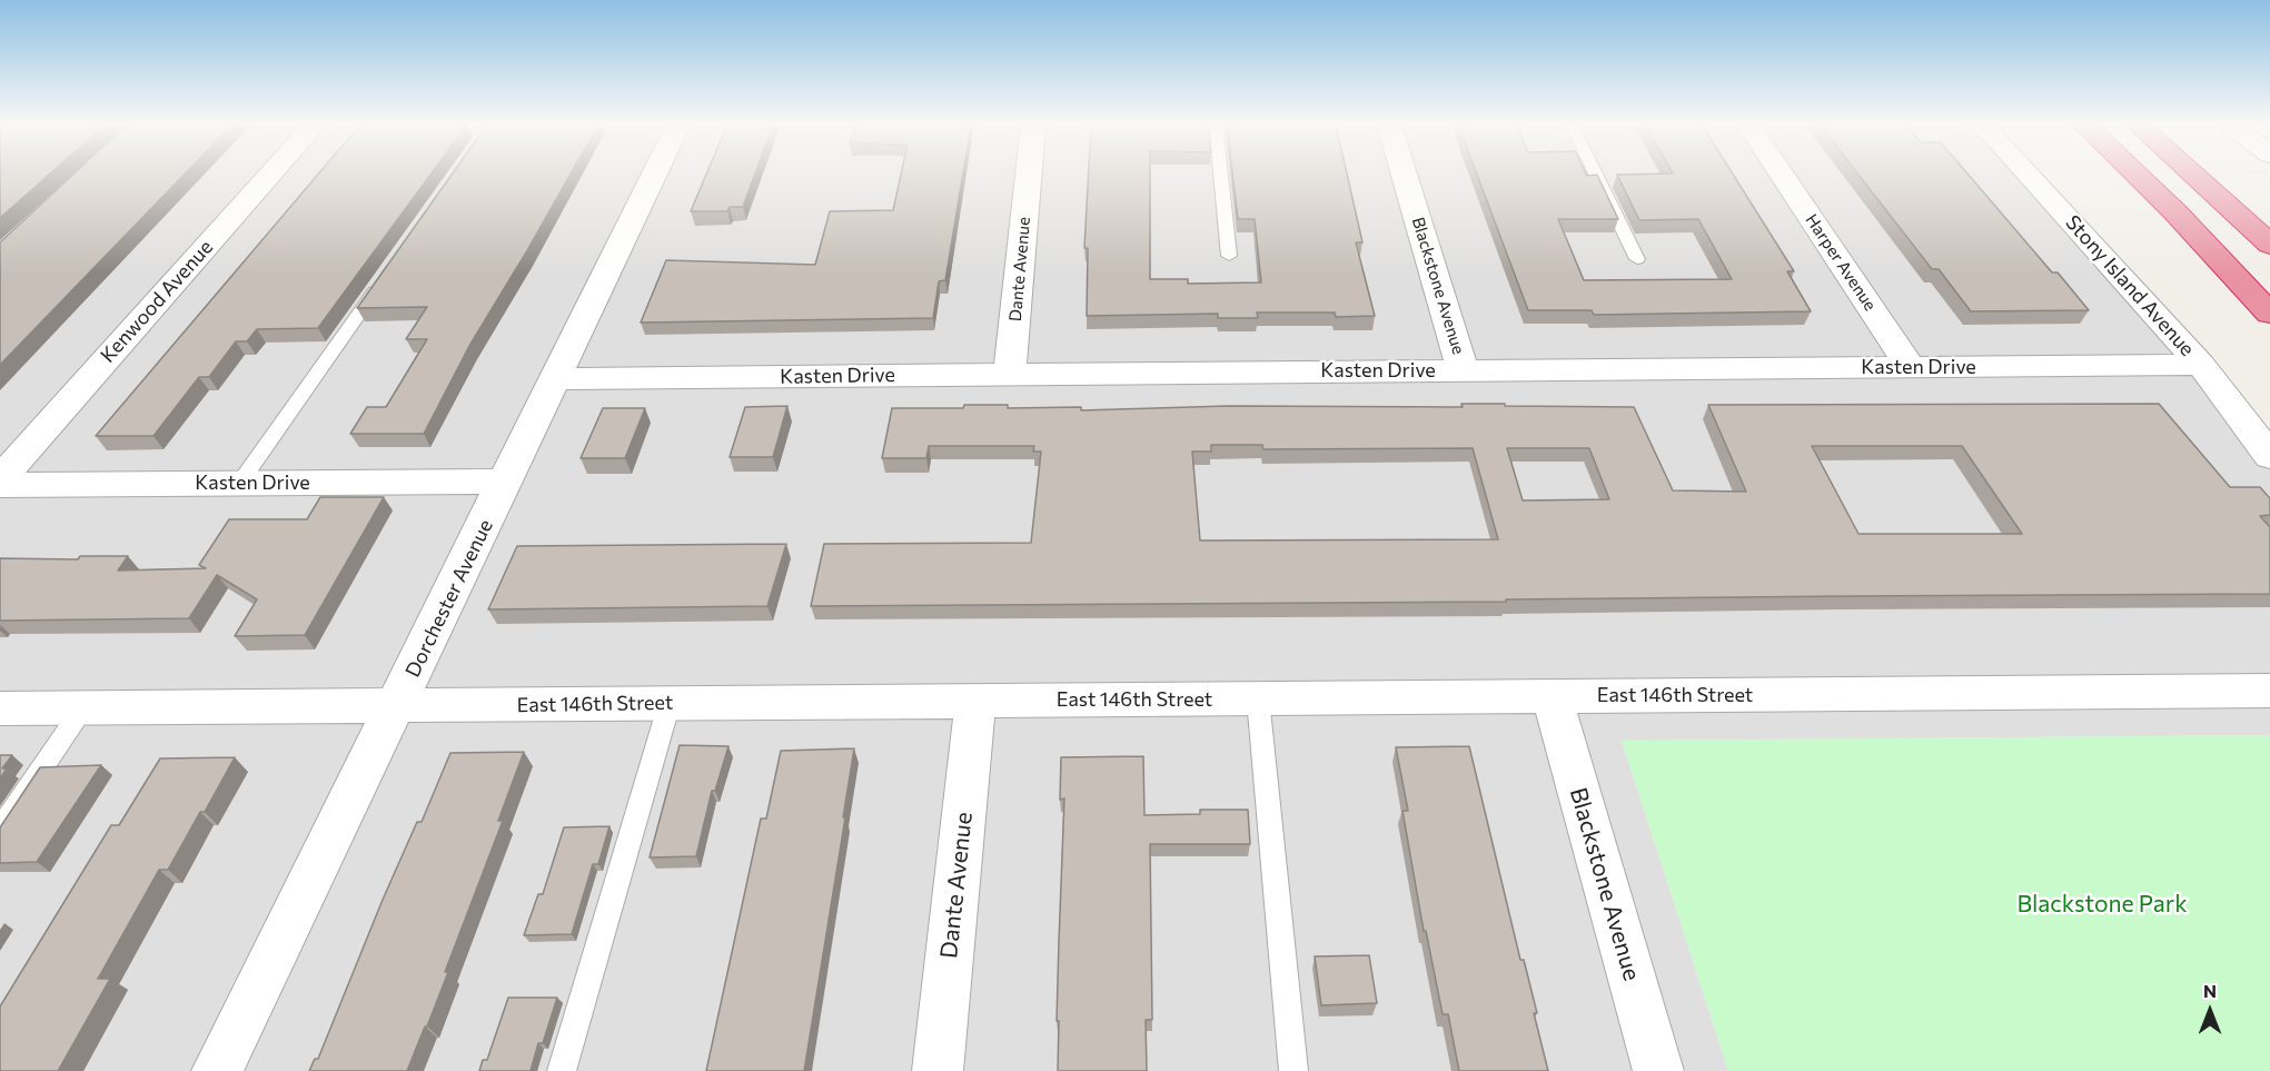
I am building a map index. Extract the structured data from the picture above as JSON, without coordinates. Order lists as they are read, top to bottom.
{
  "streets": {
    "street": [
      "Harper Avenue",
      "Dante Avenue",
      "Blackstone Avenue",
      "Stony Island Avenue",
      "Kenwood Avenue",
      "Kasten Drive",
      "Dorchester Avenue",
      "East 146th Street"
    ]
  },
  "crossings": [
    ["Harper Avenue", "Kasten Drive"],
    ["Dante Avenue", "Kasten Drive"],
    ["Dante Avenue", "East 146th Street"],
    ["Blackstone Avenue", "Kasten Drive"],
    ["Blackstone Avenue", "East 146th Street"],
    ["Stony Island Avenue", "Kasten Drive"],
    ["Kasten Drive", "Dorchester Avenue"],
    ["Dorchester Avenue", "East 146th Street"]
  ],
  "parks": ["Blackstone Park"],
  "north": "top"
}
